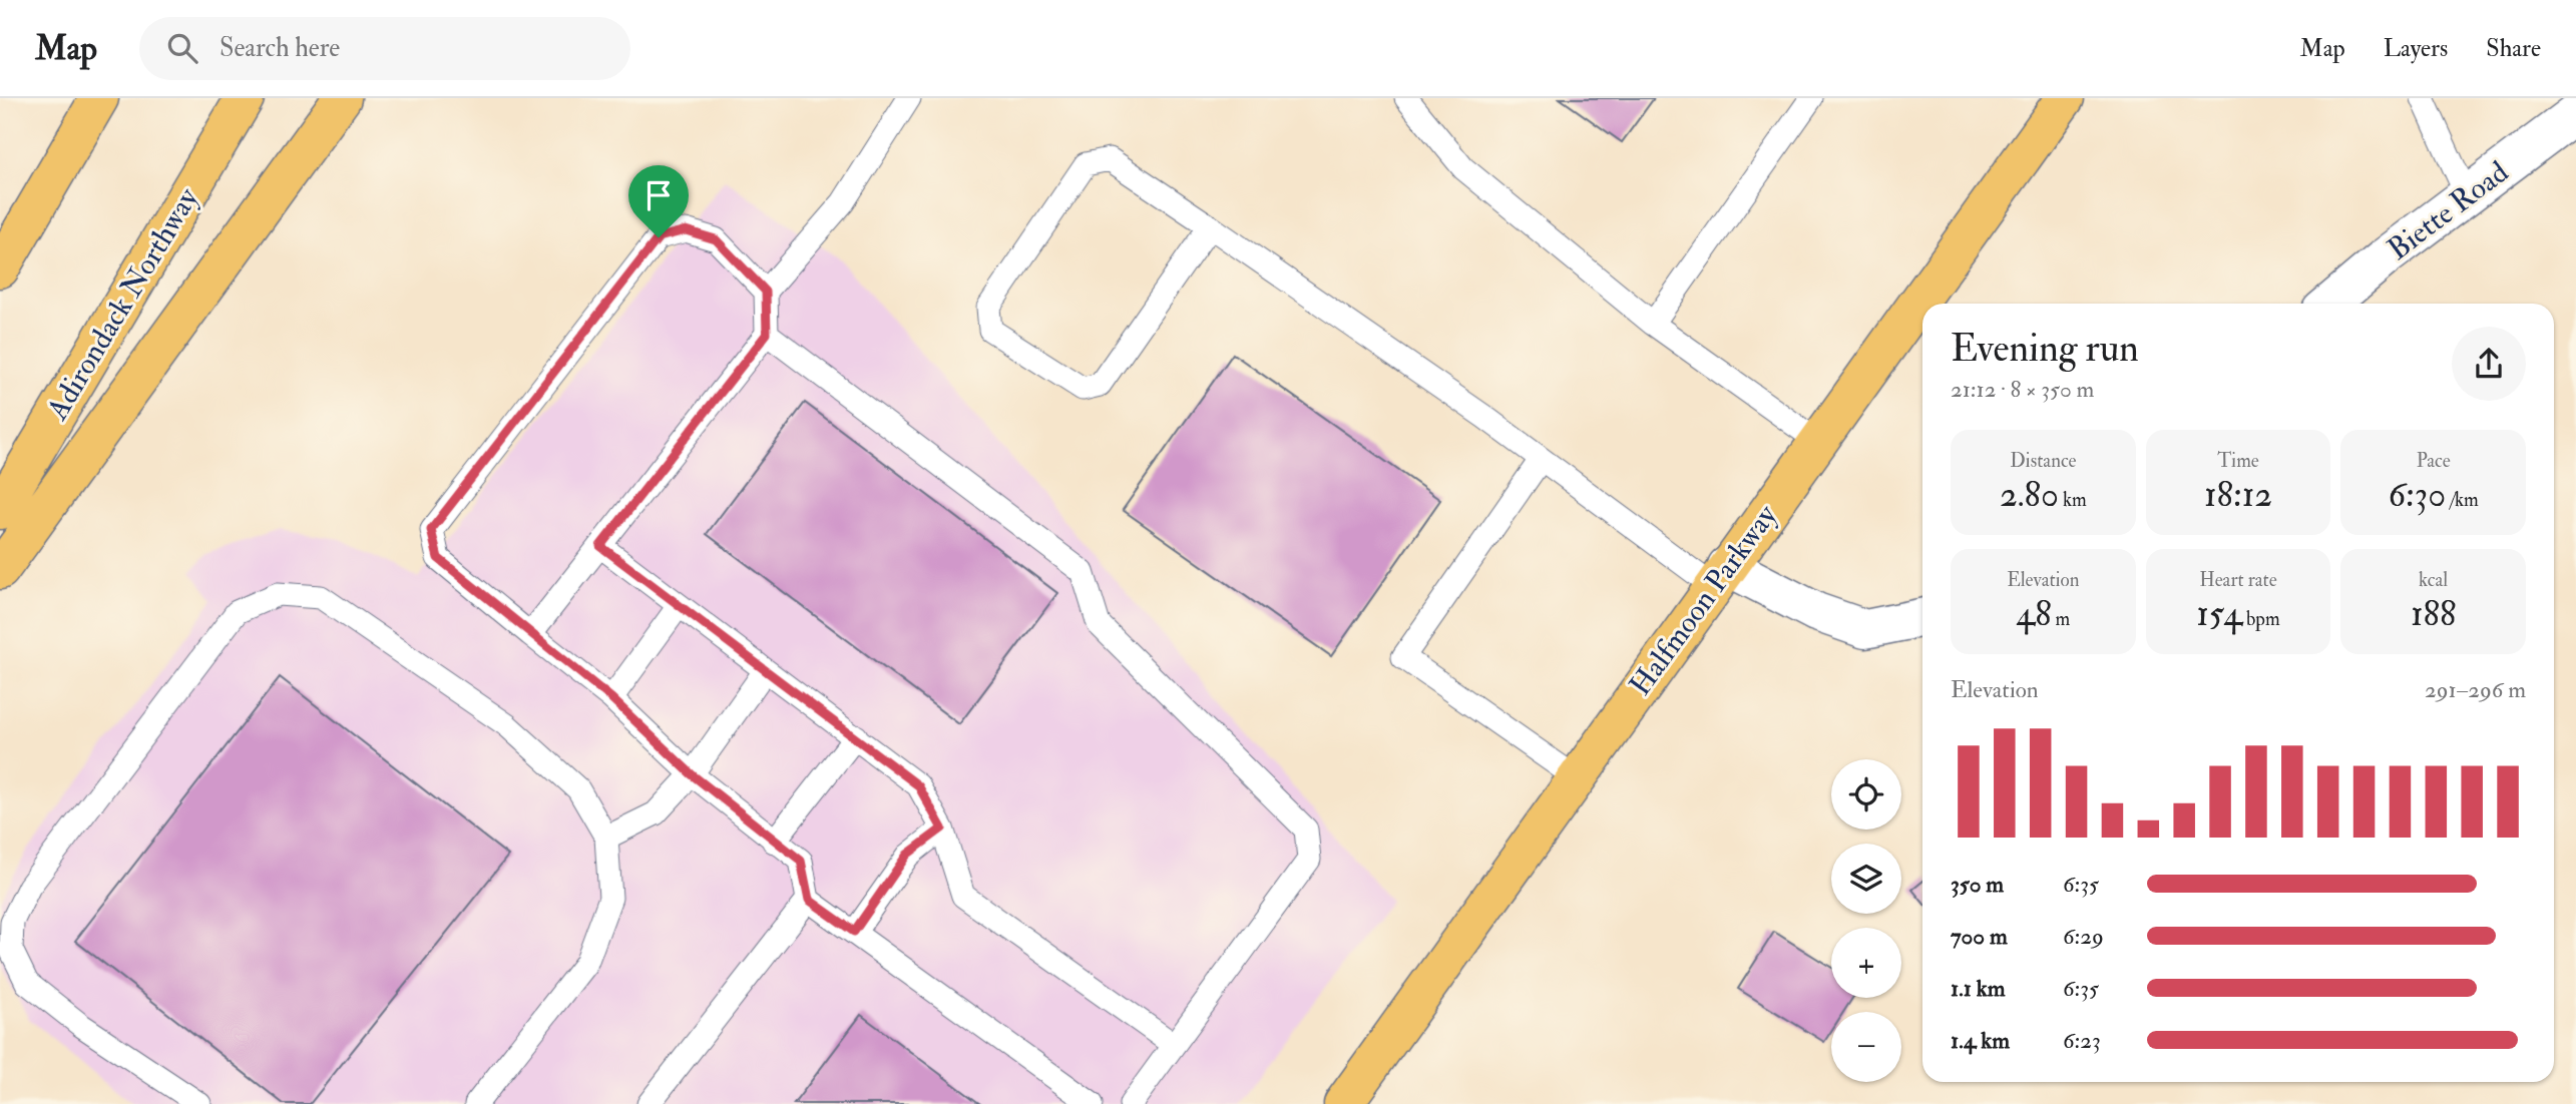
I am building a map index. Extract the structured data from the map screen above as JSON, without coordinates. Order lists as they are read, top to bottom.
{
  "streets": {
    "main road": ["Adirondack Northway", "Halfmoon Parkway"],
    "street": ["Biette Road"]
  },
  "page": {
    "header": "Map",
    "search": "Search here",
    "nav": ["Map", "Layers", "Share"],
    "heading": ["Evening run", "21:12 · 8 × 350 m"],
    "stats": [
      ["Distance", "2.80 km"],
      ["Time", "18:12"],
      ["Pace", "6:30 /km"],
      ["Elevation", "48 m"],
      ["Heart rate", "154 bpm"],
      ["kcal", "188"]
    ],
    "chart": ["Elevation", "291–296 m"],
    "map_buttons": ["+", "−"],
    "list": [
      {
        "name": "350 m",
        "note": "6:35"
      },
      {
        "name": "700 m",
        "note": "6:29"
      },
      {
        "name": "1.1 km",
        "note": "6:35"
      },
      {
        "name": "1.4 km",
        "note": "6:23"
      }
    ]
  }
}
